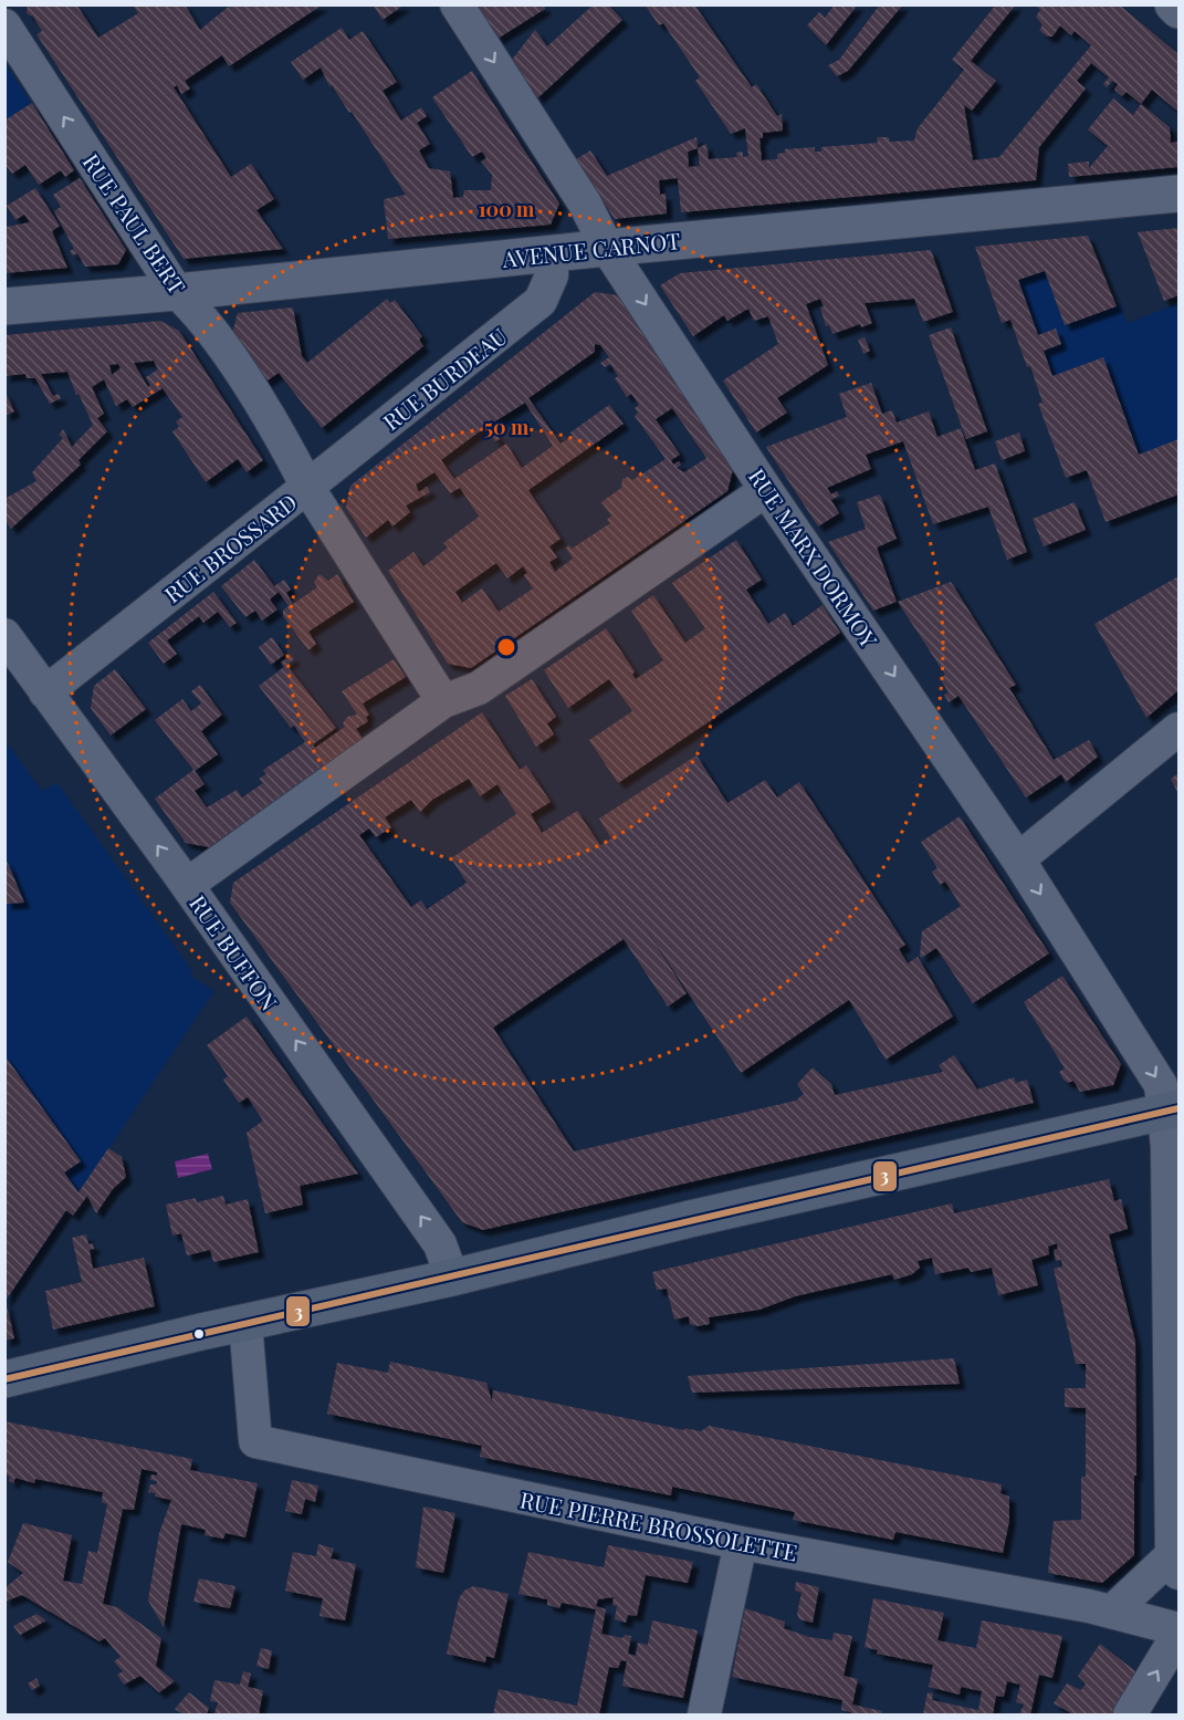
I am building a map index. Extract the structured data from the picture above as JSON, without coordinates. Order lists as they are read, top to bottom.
{
  "streets": {
    "street": [
      "RUE PAUL BERT",
      "AVENUE CARNOT",
      "RUE BURDEAU",
      "RUE BROSSARD",
      "RUE MARX DORMOY",
      "RUE BUFFON",
      "RUE PIERRE BROSSOLETTE"
    ]
  },
  "crossings": [
    ["RUE PAUL BERT", "AVENUE CARNOT"],
    ["RUE PAUL BERT", "RUE BURDEAU"],
    ["RUE PAUL BERT", "RUE BROSSARD"],
    ["AVENUE CARNOT", "RUE BURDEAU"],
    ["AVENUE CARNOT", "RUE MARX DORMOY"],
    ["RUE BURDEAU", "RUE BROSSARD"],
    ["RUE BROSSARD", "RUE BUFFON"]
  ],
  "one_way": ["RUE PAUL BERT", "RUE MARX DORMOY", "RUE BUFFON"],
  "lines": ["transit line 3"],
  "rings": ["100 m", "50 m"]
}
